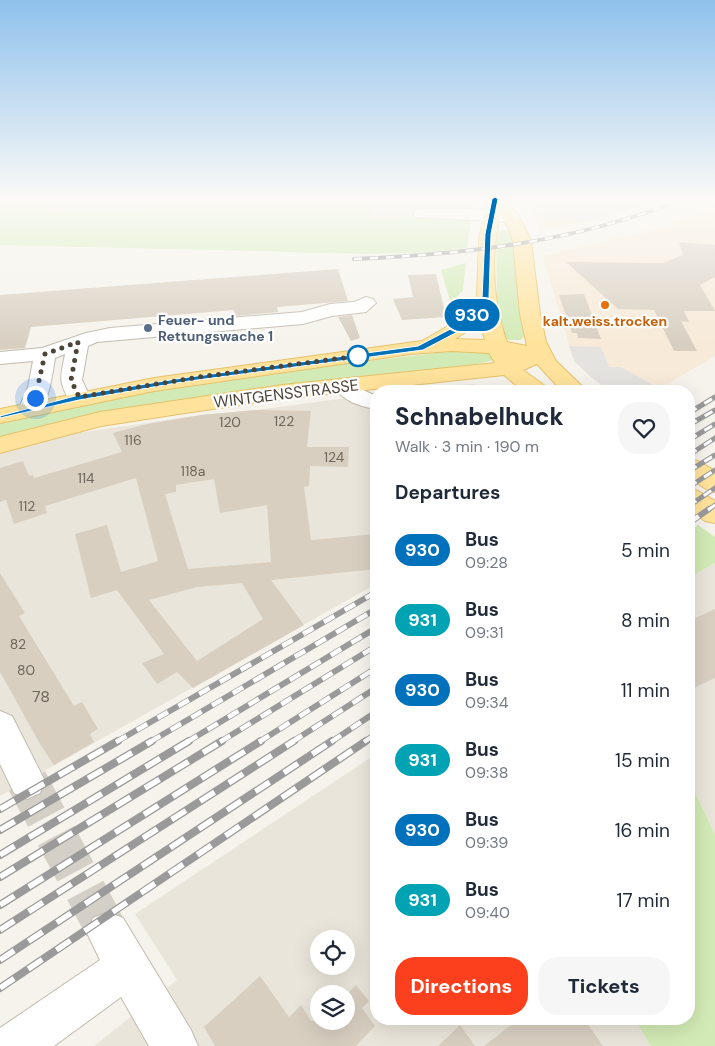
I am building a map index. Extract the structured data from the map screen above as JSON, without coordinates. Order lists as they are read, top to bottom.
{
  "streets": {
    "main road": ["WINTGENSSTRASSE"]
  },
  "places": ["kalt.weiss.trocken", "Feuer- und Rettungswache 1"],
  "lines": ["bus line 930"],
  "house_numbers": [
    "122",
    "120",
    "116",
    "124",
    "118a",
    "114",
    "112",
    "82",
    "80",
    "78"
  ],
  "page": {
    "on_map": "930",
    "heading": [
      ["Schnabelhuck", "Walk · 3 min · 190 m"],
      "Departures"
    ],
    "list": [
      {
        "mark": "930",
        "name": "Bus",
        "note": "09:28",
        "value": "5 min"
      },
      {
        "mark": "931",
        "name": "Bus",
        "note": "09:31",
        "value": "8 min"
      },
      {
        "mark": "930",
        "name": "Bus",
        "note": "09:34",
        "value": "11 min"
      },
      {
        "mark": "931",
        "name": "Bus",
        "note": "09:38",
        "value": "15 min"
      },
      {
        "mark": "930",
        "name": "Bus",
        "note": "09:39",
        "value": "16 min"
      },
      {
        "mark": "931",
        "name": "Bus",
        "note": "09:40",
        "value": "17 min"
      }
    ],
    "buttons": ["Directions", "Tickets"]
  }
}
